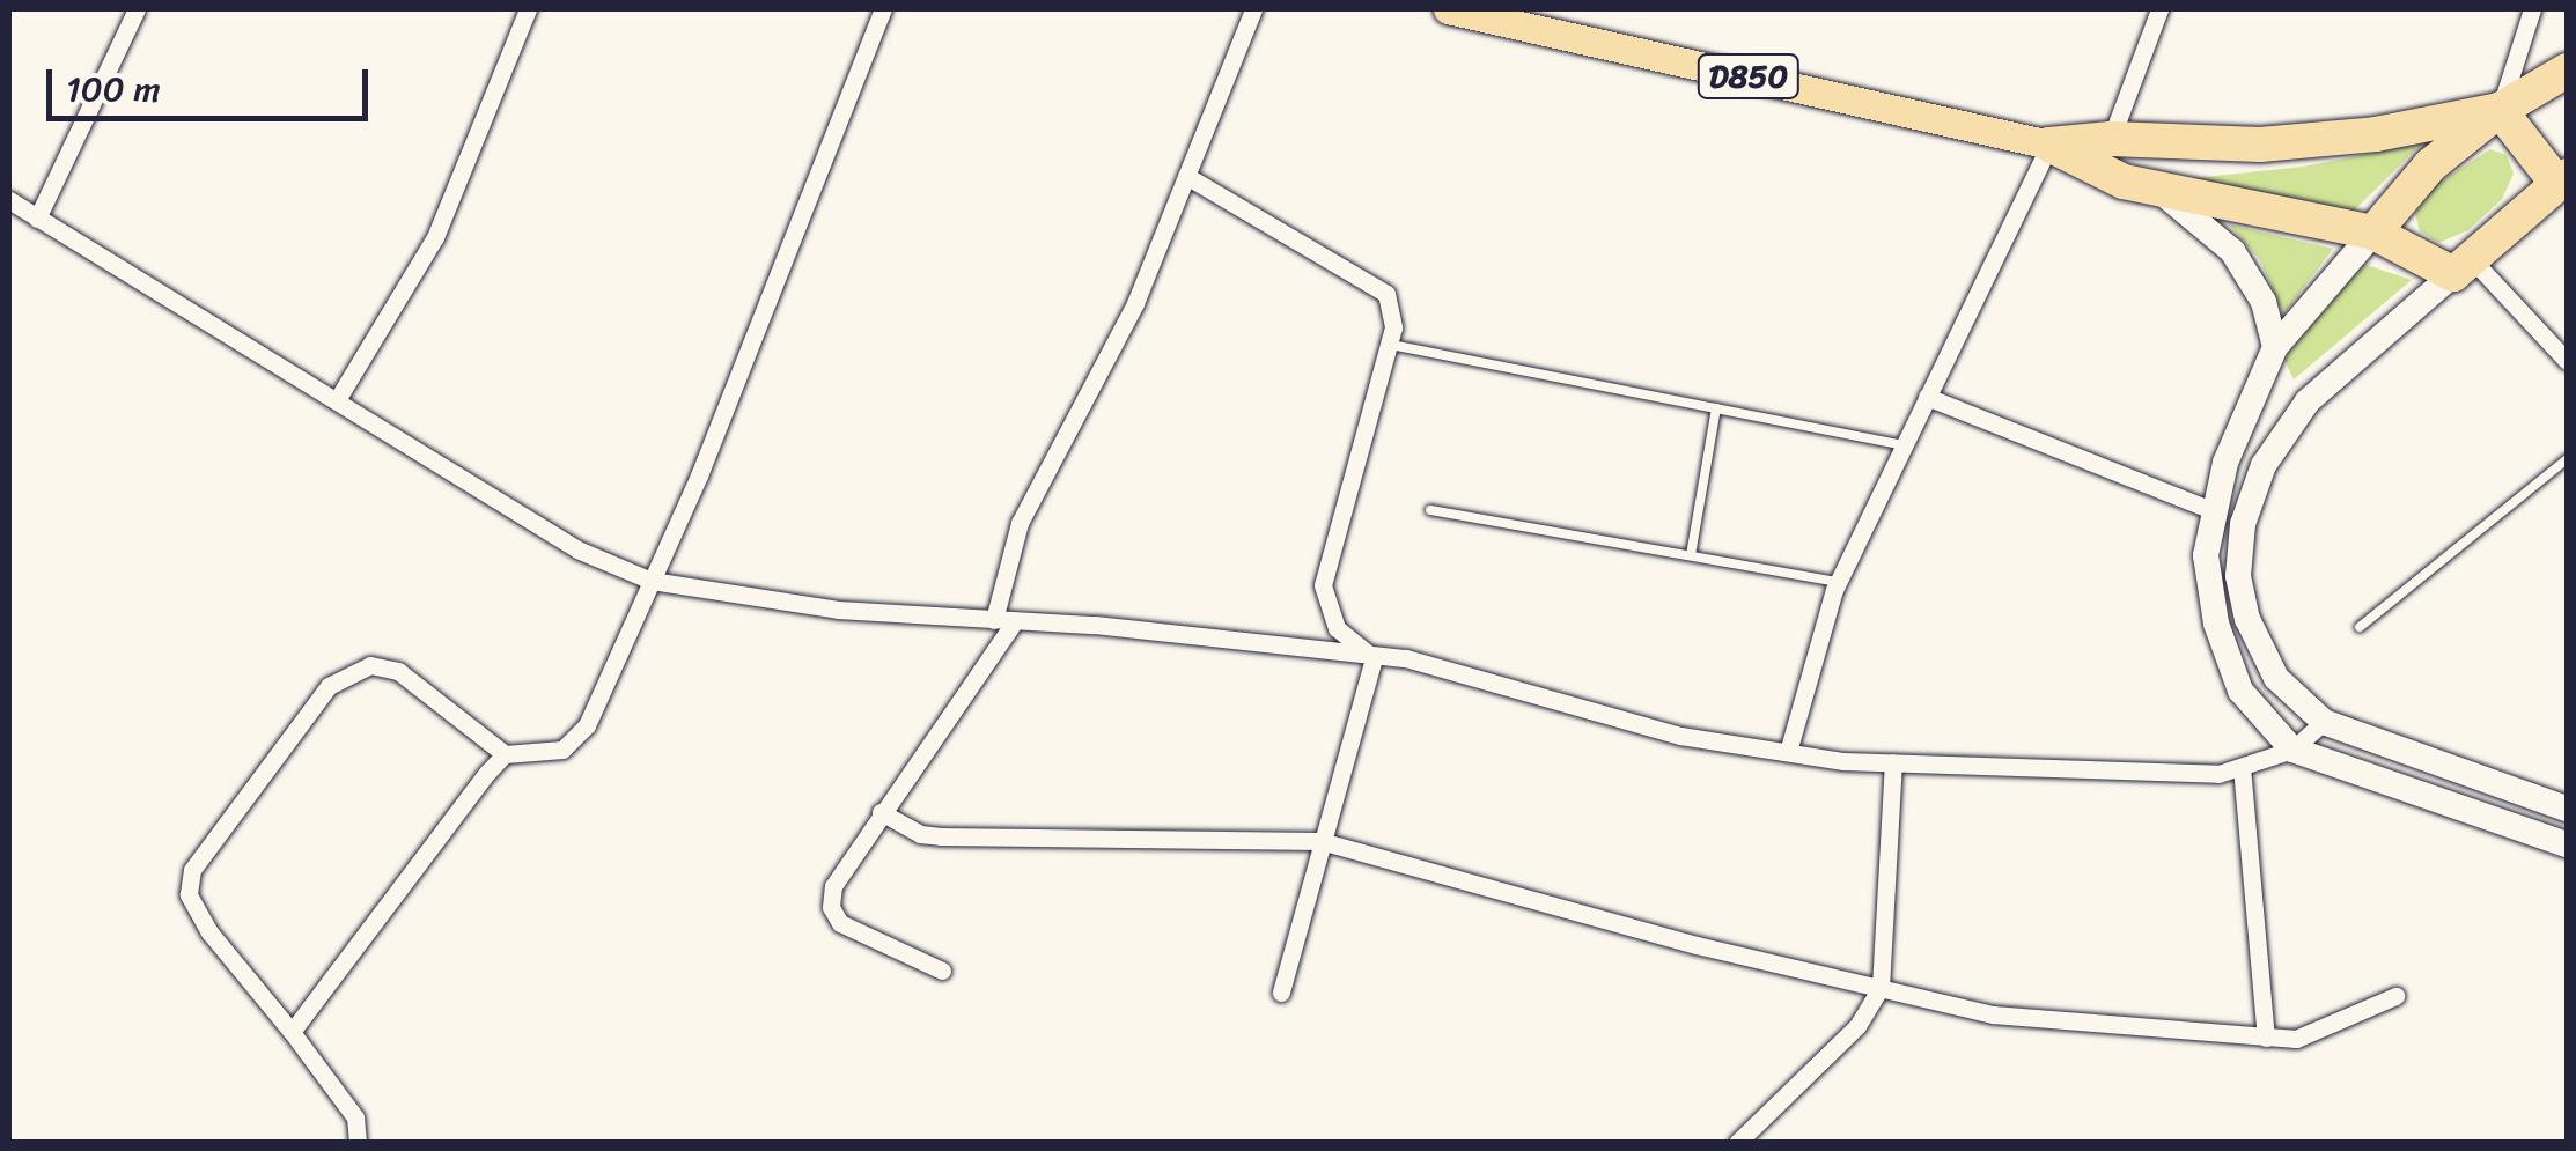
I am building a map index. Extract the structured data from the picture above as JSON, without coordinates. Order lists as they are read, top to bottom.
{
  "streets": {
    "highway": ["D850"]
  },
  "scale_bar": "100 m"
}
